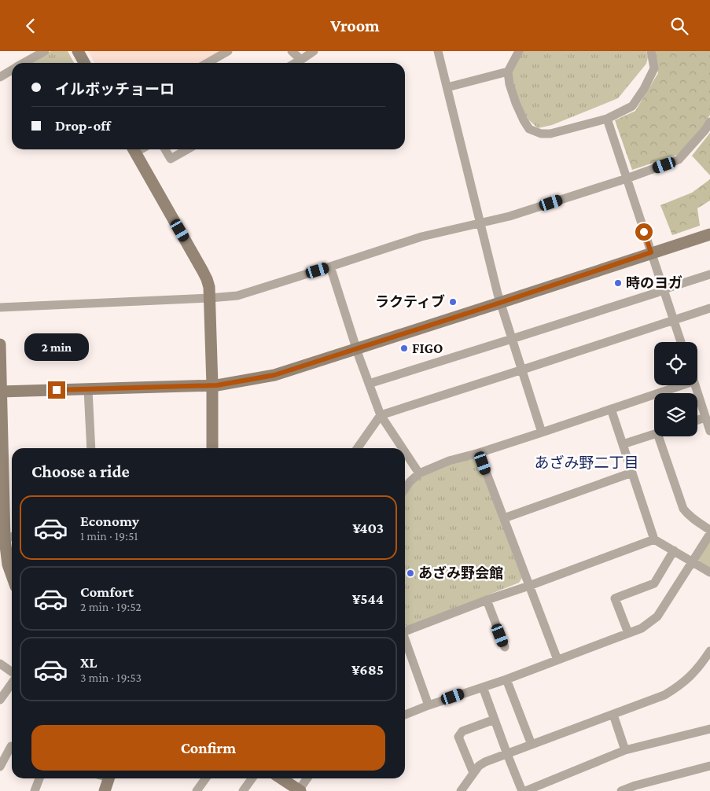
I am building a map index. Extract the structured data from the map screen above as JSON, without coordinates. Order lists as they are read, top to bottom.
{
  "districts": ["あざみ野二丁目"],
  "places": [
    "時のヨガ",
    "ラクティブ",
    "FIGO",
    "あざみ野会館"
  ],
  "page": {
    "header": "Vroom",
    "banner": ["イルボッチョーロ", "Drop-off"],
    "bubble": "2 min",
    "heading": "Choose a ride",
    "list": [
      {
        "name": "Economy",
        "note": "1 min · 19:51",
        "value": "¥403"
      },
      {
        "name": "Comfort",
        "note": "2 min · 19:52",
        "value": "¥544"
      },
      {
        "name": "XL",
        "note": "3 min · 19:53",
        "value": "¥685"
      }
    ],
    "buttons": "Confirm"
  }
}
